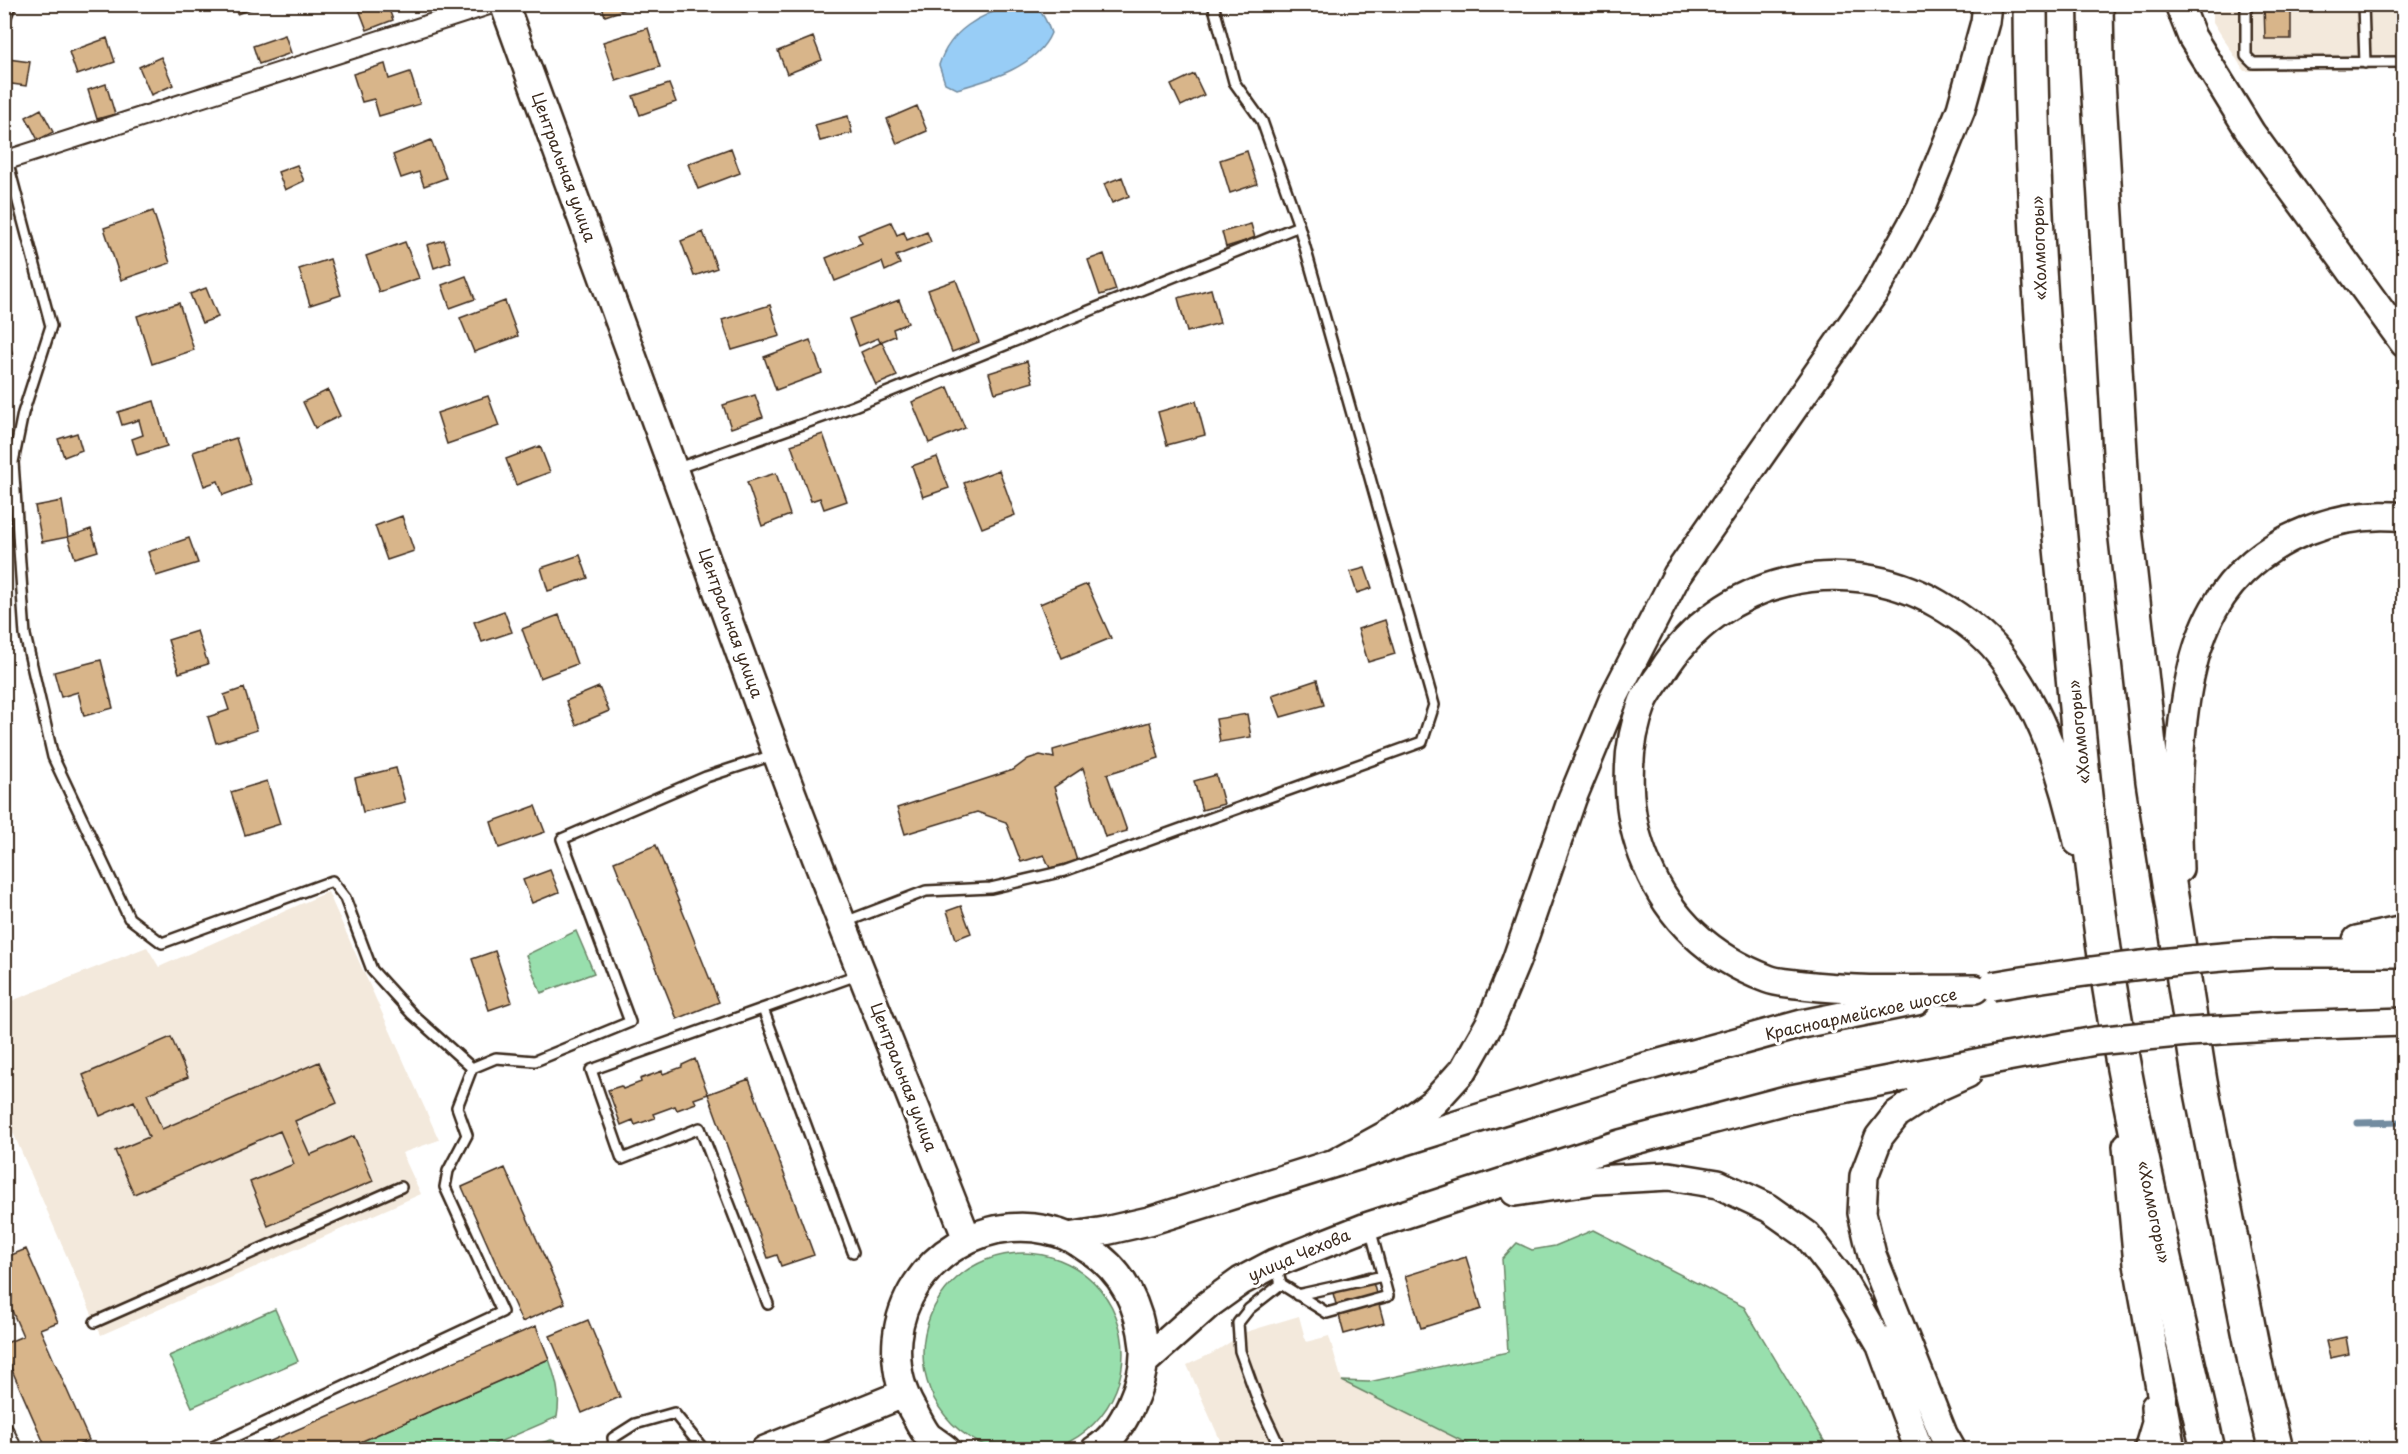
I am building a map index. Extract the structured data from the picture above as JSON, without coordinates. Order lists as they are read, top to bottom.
{
  "streets": {
    "highway": ["«Холмогоры»"],
    "main road": ["Центральная улица", "Красноармейское шоссе", "улица Чехова"]
  }
}
